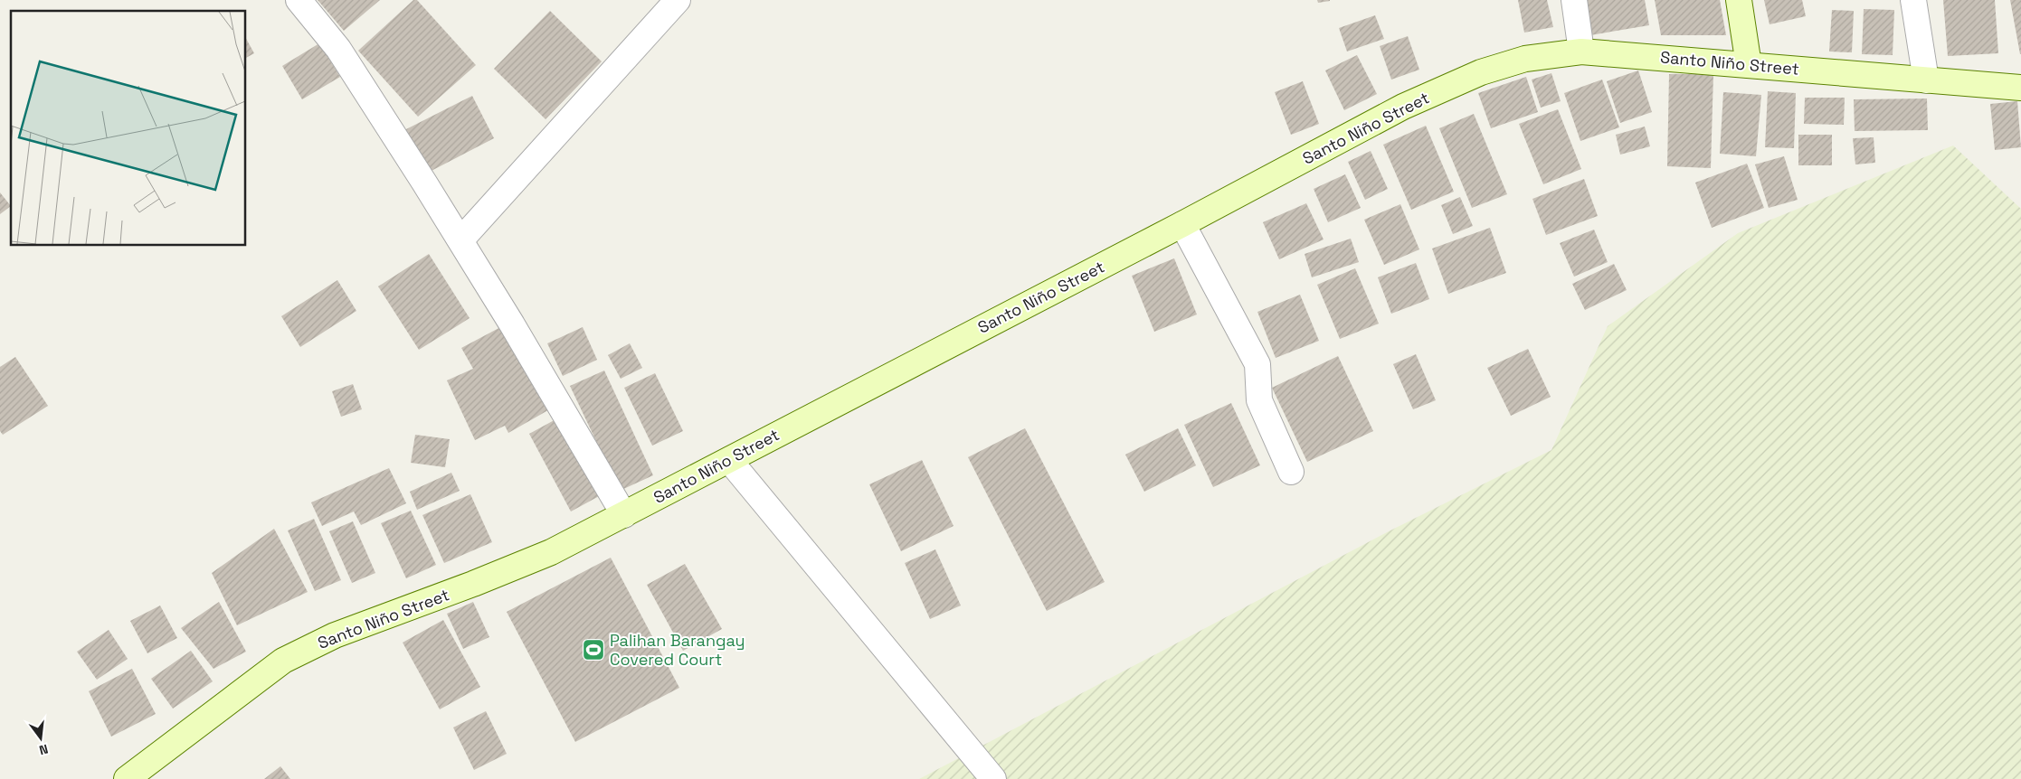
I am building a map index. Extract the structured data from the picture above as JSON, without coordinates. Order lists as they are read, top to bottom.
{
  "streets": {
    "street": ["Santo Niño Street"]
  },
  "places": {
    "sports": ["Palihan Barangay Covered Court"]
  },
  "north": "bottom"
}
